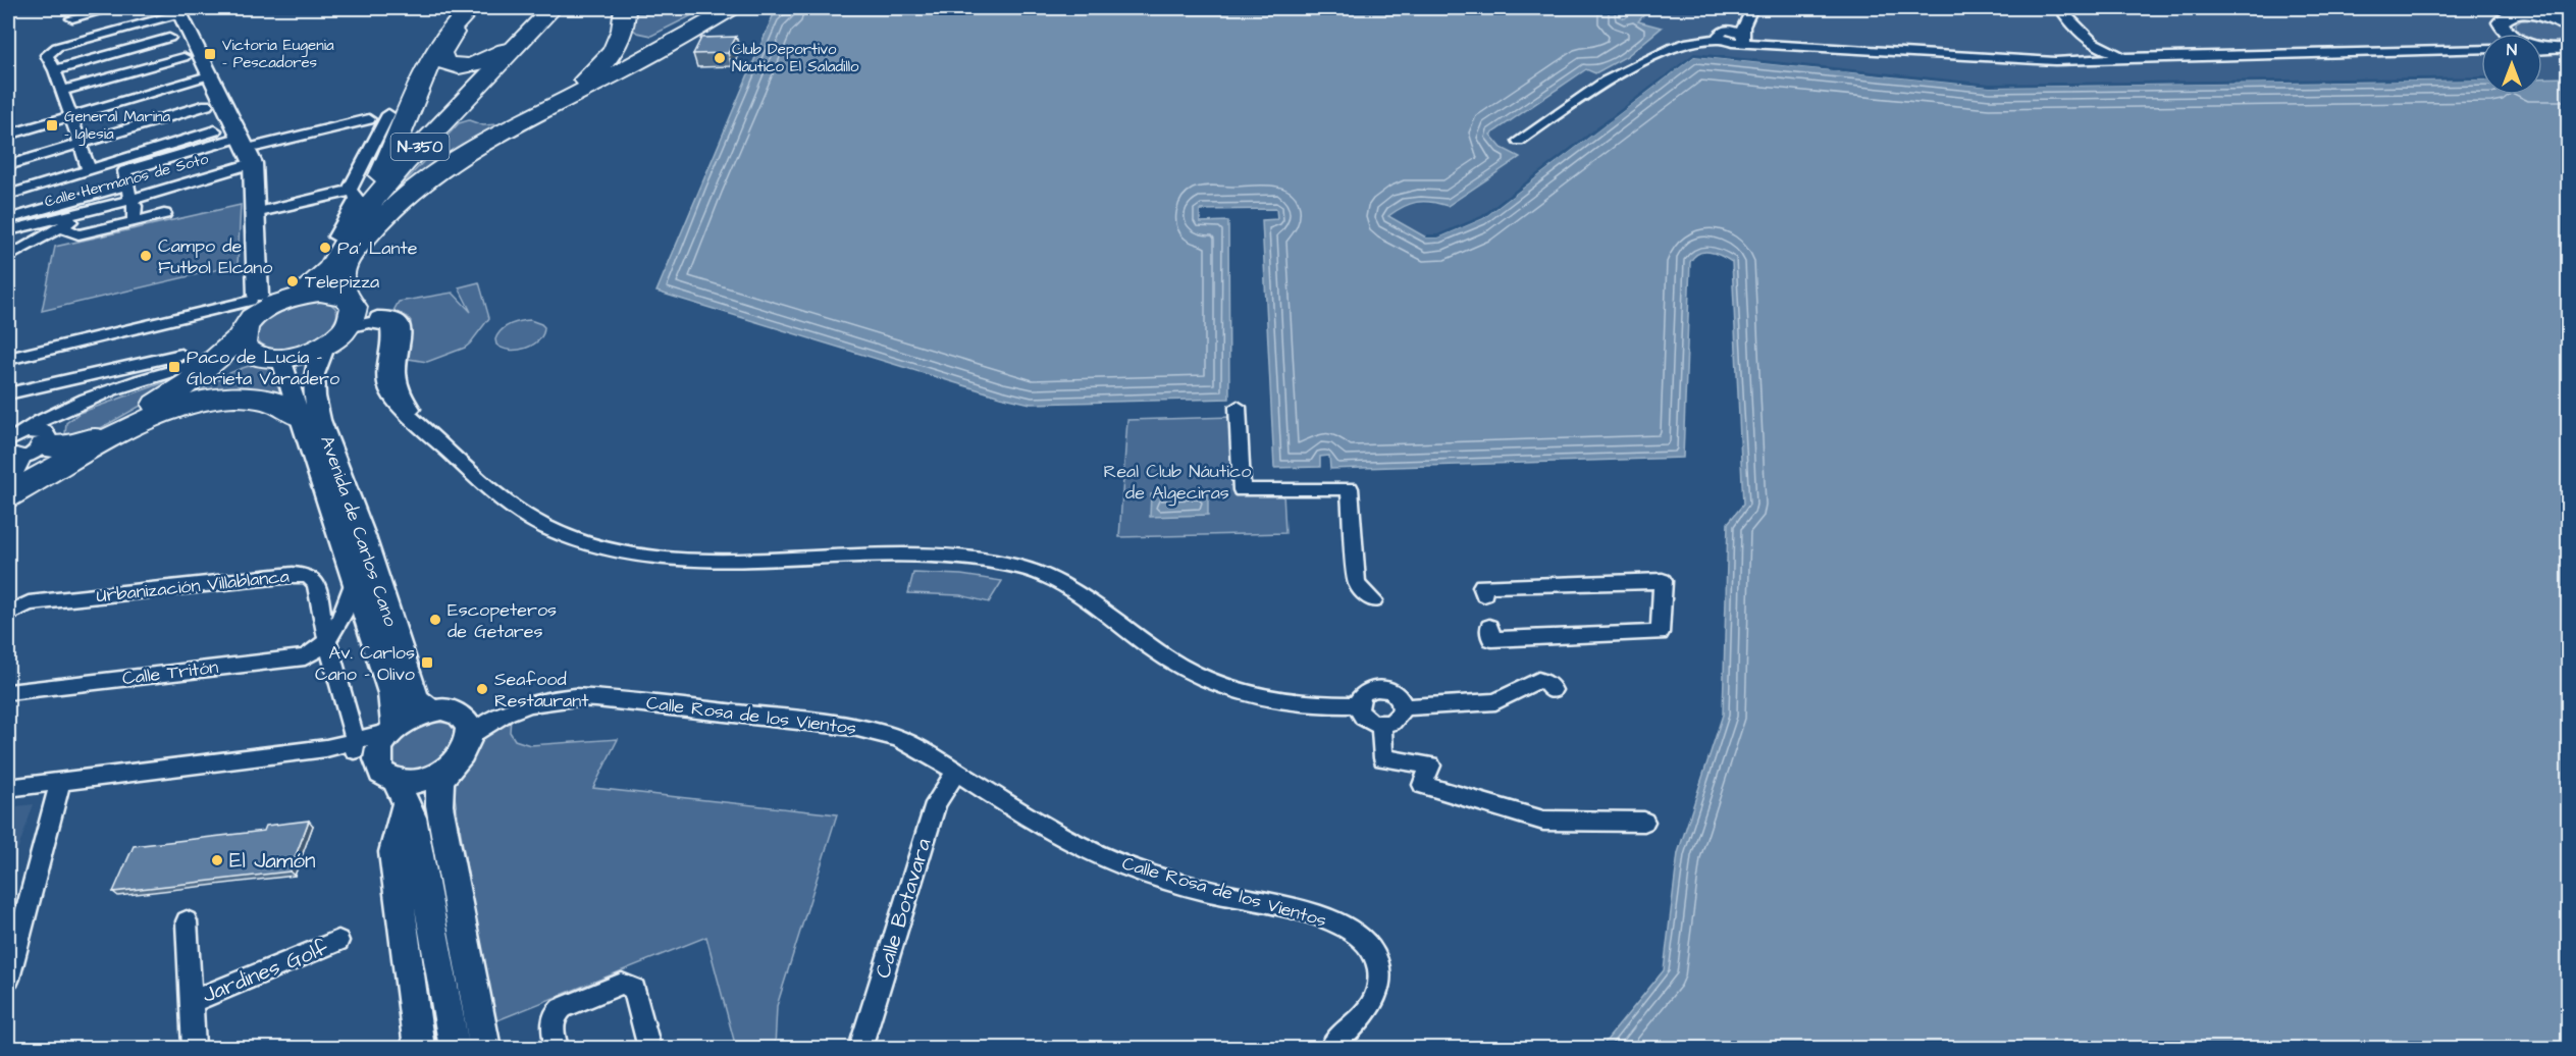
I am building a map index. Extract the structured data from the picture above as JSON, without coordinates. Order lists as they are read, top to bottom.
{
  "streets": {
    "highway": ["N-350"],
    "street": [
      "Calle Hermanos de Soto",
      "Avenida de Carlos Cano",
      "Urbanización Villablanca",
      "Calle Tritón",
      "Calle Rosa de los Vientos",
      "Calle Botavara",
      "Jardines Golf"
    ]
  },
  "crossings": [
    ["N-350", "Avenida de Carlos Cano"],
    ["Urbanización Villablanca", "Calle Tritón"],
    ["Calle Rosa de los Vientos", "Calle Botavara"]
  ],
  "parks": ["Real Club Náutico de Algeciras"],
  "places": {
    "transit": [
      "Victoria Eugenia - Pescadores",
      "General Marina - Iglesia",
      "Paco de Lucía - Glorieta Varadero",
      "Av. Carlos Cano - Olivo"
    ],
    "other": [
      "Club Deportivo Náutico El Saladillo",
      "Pa' Lante",
      "Campo de Futbol Elcano",
      "Telepizza",
      "Escopeteros de Getares",
      "Seafood Restaurant",
      "El Jamón"
    ]
  },
  "north": "top"
}
